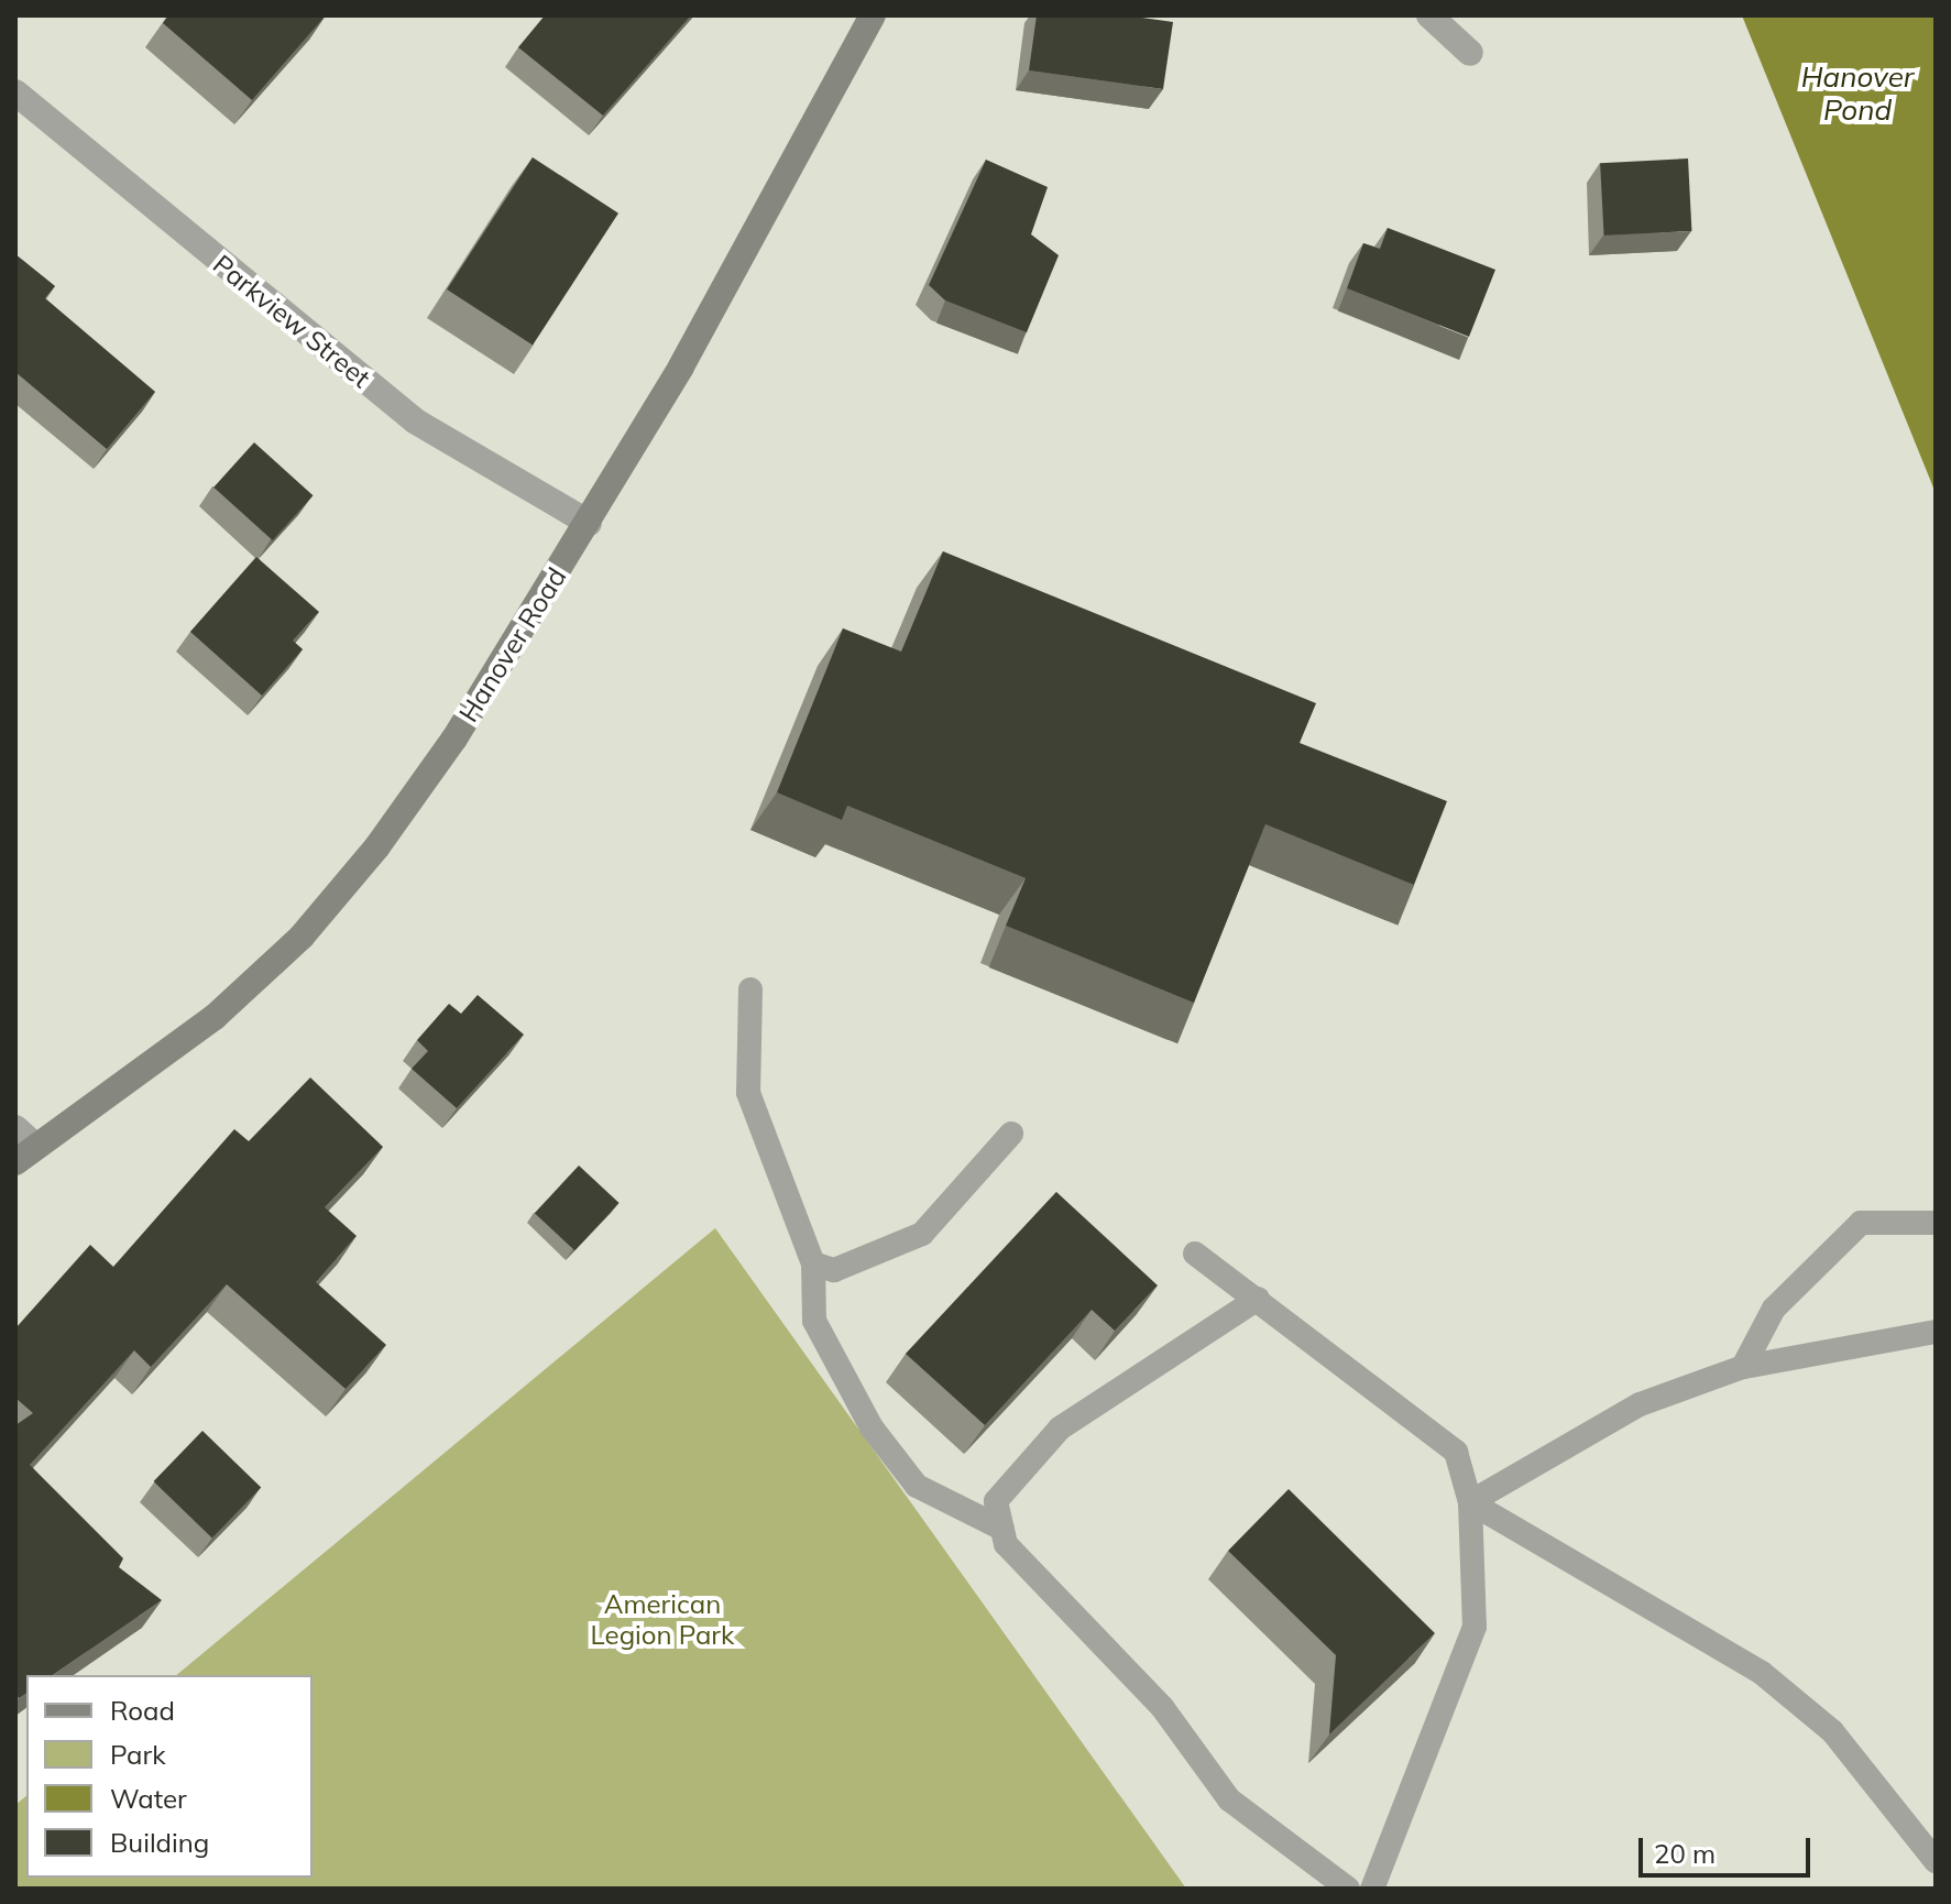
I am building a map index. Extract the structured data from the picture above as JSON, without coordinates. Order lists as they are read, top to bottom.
{
  "streets": {
    "main road": ["Hanover Road"],
    "street": ["Parkview Street"]
  },
  "crossings": [
    ["Parkview Street", "Hanover Road"]
  ],
  "water": ["Hanover Pond"],
  "parks": ["American Legion Park"],
  "legend": [
    "Road",
    "Park",
    "Water",
    "Building"
  ],
  "scale_bar": "20 m"
}
